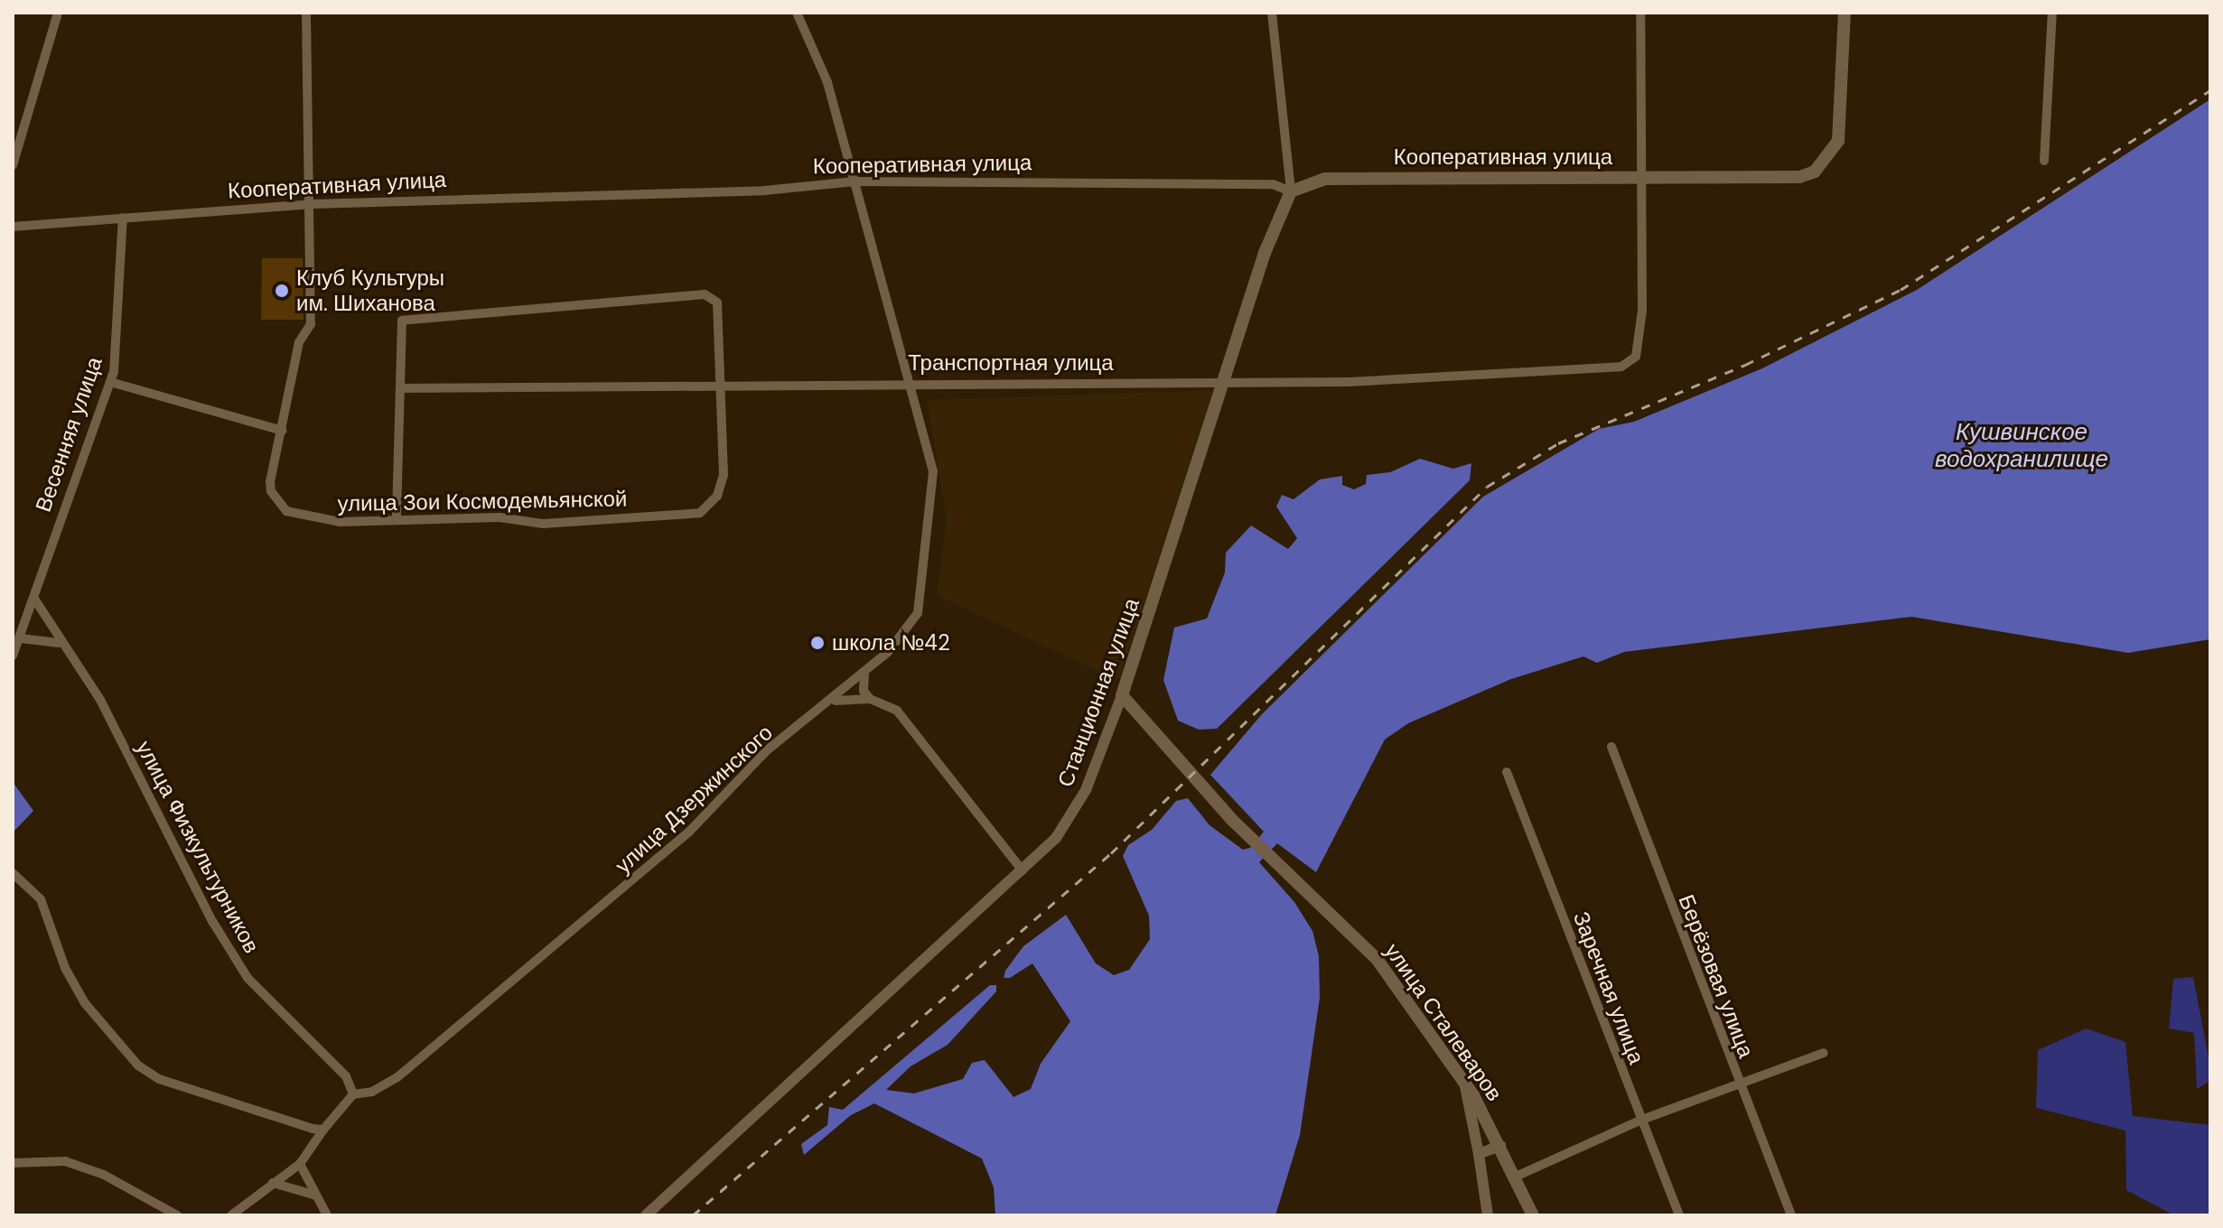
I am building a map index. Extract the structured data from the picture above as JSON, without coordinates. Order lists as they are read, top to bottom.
{
  "streets": {
    "main road": ["Кооперативная улица", "Станционная улица", "улица Сталеваров"],
    "street": [
      "Транспортная улица",
      "Весенняя улица",
      "улица Зои Космодемьянской",
      "улица Дзержинского",
      "улица Физкультурников",
      "Берёзовая улица",
      "Заречная улица"
    ]
  },
  "crossings": [
    ["Кооперативная улица", "Транспортная улица"],
    ["Кооперативная улица", "Весенняя улица"],
    ["Кооперативная улица", "Станционная улица"],
    ["Кооперативная улица", "улица Дзержинского"],
    ["Транспортная улица", "улица Зои Космодемьянской"],
    ["Транспортная улица", "Станционная улица"],
    ["Транспортная улица", "улица Дзержинского"],
    ["Весенняя улица", "улица Физкультурников"],
    ["Станционная улица", "улица Сталеваров"],
    ["улица Дзержинского", "улица Физкультурников"]
  ],
  "water": ["Кушвинское водохранилище"],
  "places": ["Клуб Культуры им. Шиханова", "школа №42"]
}
